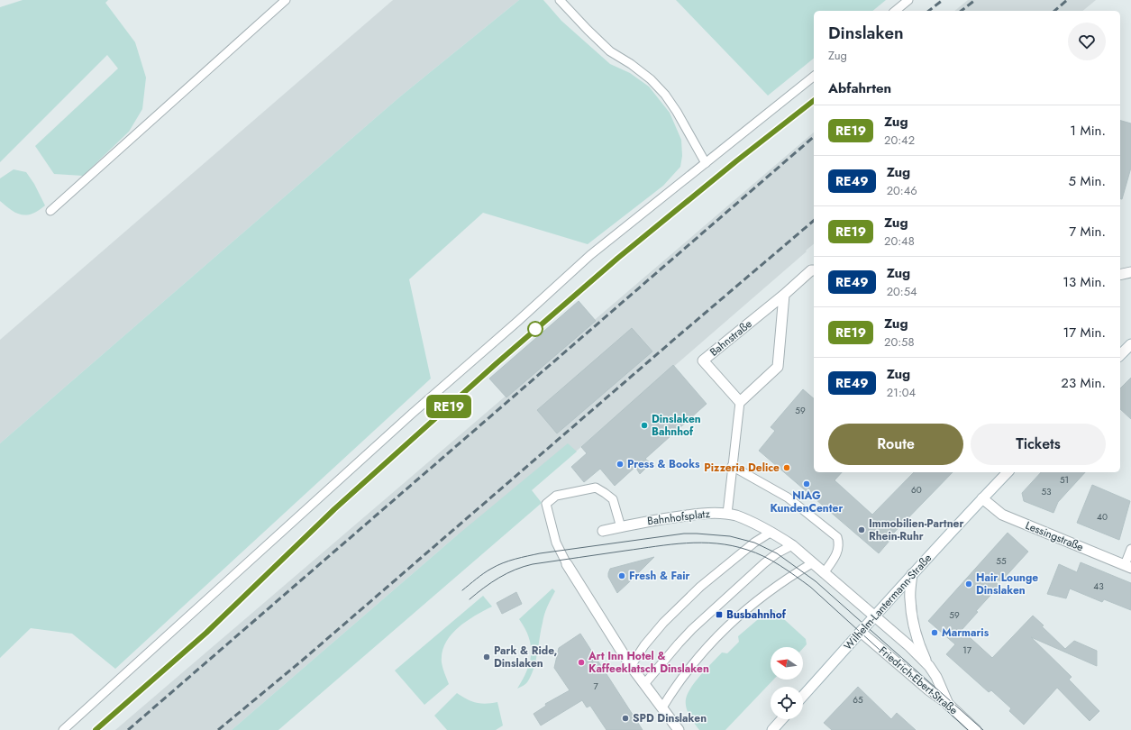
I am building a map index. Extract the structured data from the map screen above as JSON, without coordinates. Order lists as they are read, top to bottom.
{
  "streets": {
    "street": [
      "Bahnstraße",
      "Bahnhofsplatz",
      "Lessingstraße",
      "Wilhelm-Lantermann-Straße",
      "Friedrich-Ebert-Straße"
    ]
  },
  "crossings": [
    ["Bahnhofsplatz", "Wilhelm-Lantermann-Straße"],
    ["Bahnhofsplatz", "Friedrich-Ebert-Straße"],
    ["Lessingstraße", "Wilhelm-Lantermann-Straße"],
    ["Wilhelm-Lantermann-Straße", "Friedrich-Ebert-Straße"]
  ],
  "places": {
    "other": [
      "Dinslaken Bahnhof",
      "Press & Books",
      "Pizzeria Delice",
      "NIAG KundenCenter",
      "Immobilien-Partner Rhein-Ruhr",
      "Fresh & Fair",
      "Hair Lounge Dinslaken",
      "Marmaris",
      "Park & Ride, Dinslaken",
      "Art Inn Hotel & Kaffeeklatsch Dinslaken",
      "SPD Dinslaken"
    ],
    "transit": ["Busbahnhof"]
  },
  "house_numbers": [
    "59",
    "51",
    "60",
    "53",
    "40",
    "55",
    "43",
    "59",
    "17",
    "7",
    "65"
  ],
  "north": "left",
  "page": {
    "on_map": "RE19",
    "heading": [
      ["Dinslaken", "Zug"],
      "Abfahrten"
    ],
    "list": [
      {
        "mark": "RE19",
        "name": "Zug",
        "note": "20:42",
        "value": "1 Min."
      },
      {
        "mark": "RE49",
        "name": "Zug",
        "note": "20:46",
        "value": "5 Min."
      },
      {
        "mark": "RE19",
        "name": "Zug",
        "note": "20:48",
        "value": "7 Min."
      },
      {
        "mark": "RE49",
        "name": "Zug",
        "note": "20:54",
        "value": "13 Min."
      },
      {
        "mark": "RE19",
        "name": "Zug",
        "note": "20:58",
        "value": "17 Min."
      },
      {
        "mark": "RE49",
        "name": "Zug",
        "note": "21:04",
        "value": "23 Min."
      }
    ],
    "buttons": ["Route", "Tickets"]
  }
}
